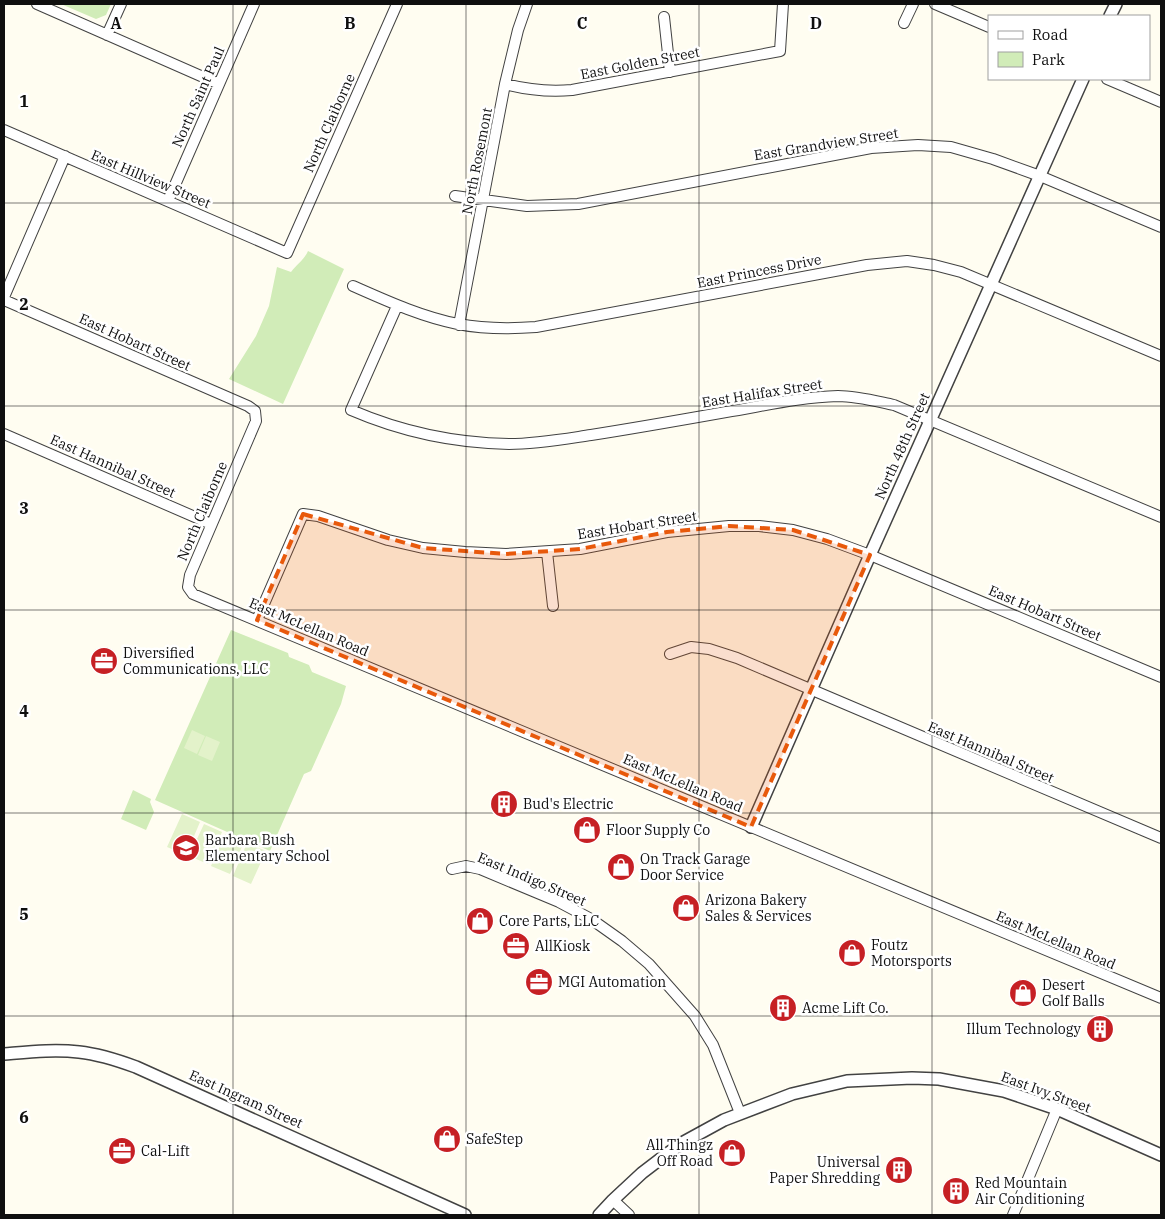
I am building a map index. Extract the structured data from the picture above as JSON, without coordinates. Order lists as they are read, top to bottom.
{
  "streets": {
    "street": [
      "East Golden Street",
      "North Saint Paul",
      "North Claiborne",
      "East Grandview Street",
      "North Rosemont",
      "East Hillview Street",
      "East Princess Drive",
      "East Hobart Street",
      "East Halifax Street",
      "North 48th Street",
      "East Hannibal Street",
      "East McLellan Road",
      "East Indigo Street",
      "East Ivy Street",
      "East Ingram Street"
    ]
  },
  "crossings": [
    ["East Golden Street", "North Rosemont"],
    ["North Saint Paul", "East Hillview Street"],
    ["North Claiborne", "East Hillview Street"],
    ["North Claiborne", "East Hobart Street"],
    ["North Claiborne", "East Hannibal Street"],
    ["North Claiborne", "East McLellan Road"],
    ["East Grandview Street", "North Rosemont"],
    ["East Grandview Street", "North 48th Street"],
    ["North Rosemont", "East Princess Drive"],
    ["East Princess Drive", "East Halifax Street"],
    ["East Princess Drive", "North 48th Street"],
    ["East Hobart Street", "North 48th Street"],
    ["East Hobart Street", "East McLellan Road"],
    ["East Halifax Street", "North 48th Street"],
    ["North 48th Street", "East Hannibal Street"],
    ["North 48th Street", "East McLellan Road"],
    ["East Indigo Street", "East Ivy Street"]
  ],
  "places": {
    "office": [
      "Diversified Communications, LLC",
      "AllKiosk",
      "MGI Automation",
      "Cal-Lift"
    ],
    "building": [
      "Bud's Electric",
      "Acme Lift Co.",
      "Illum Technology",
      "Universal Paper Shredding",
      "Red Mountain Air Conditioning"
    ],
    "shop": [
      "Floor Supply Co",
      "On Track Garage Door Service",
      "Arizona Bakery Sales & Services",
      "Core Parts, LLC",
      "Foutz Motorsports",
      "Desert Golf Balls",
      "SafeStep",
      "All Thingz Off Road"
    ],
    "school or university": ["Barbara Bush Elementary School"]
  },
  "legend": ["Road", "Park"],
  "grid": {
    "columns": [
      "A",
      "B",
      "C",
      "D"
    ],
    "rows": [
      "1",
      "2",
      "3",
      "4",
      "5",
      "6"
    ]
  }
}
